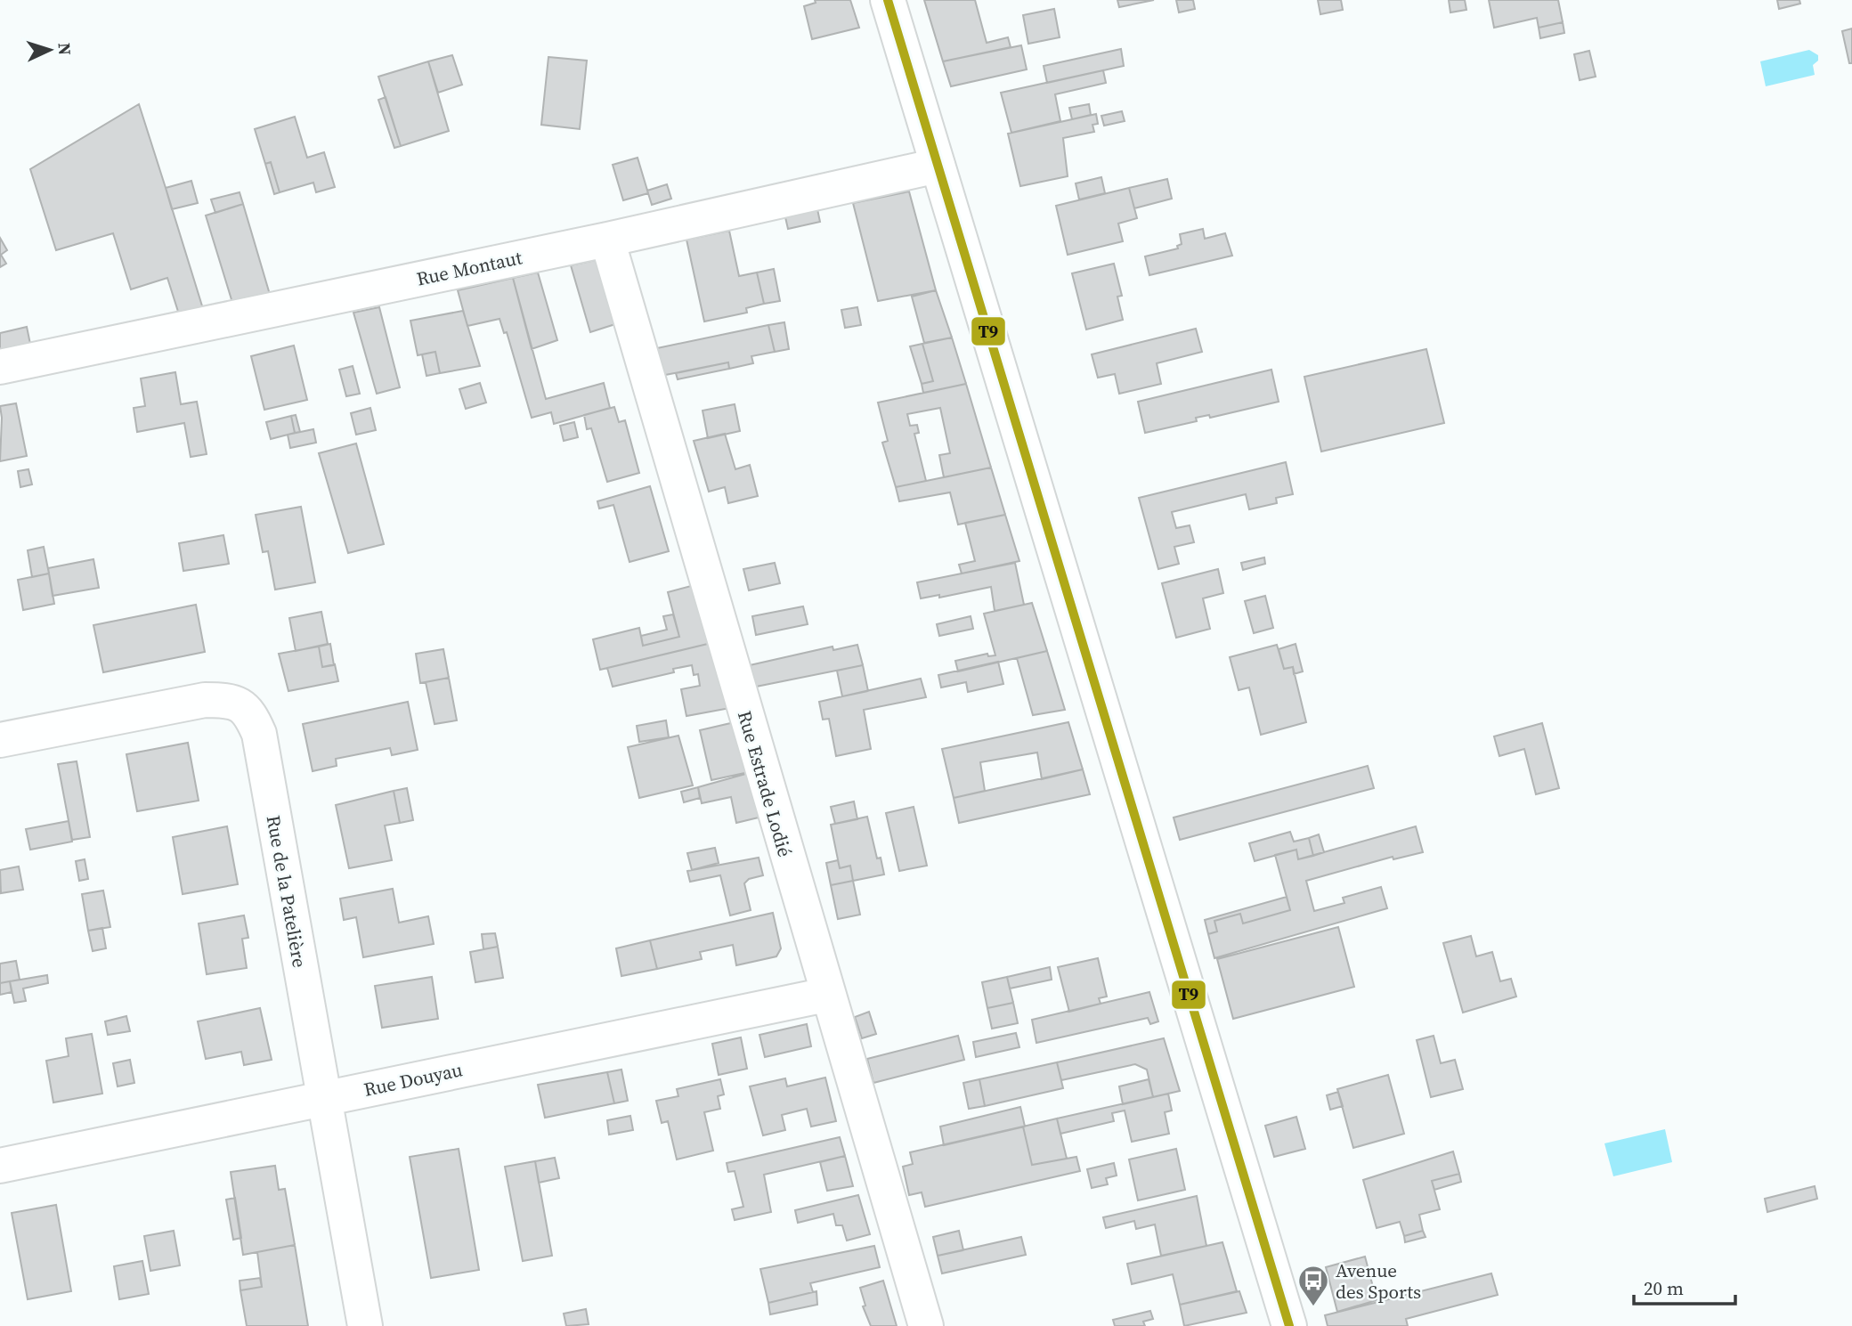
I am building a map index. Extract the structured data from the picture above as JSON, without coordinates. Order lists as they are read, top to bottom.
{
  "streets": {
    "street": [
      "Rue Montaut",
      "Rue Estrade Lodié",
      "Rue de la Patelière",
      "Rue Douyau"
    ]
  },
  "crossings": [
    ["Rue Montaut", "Rue Estrade Lodié"],
    ["Rue Estrade Lodié", "Rue Douyau"],
    ["Rue de la Patelière", "Rue Douyau"]
  ],
  "places": {
    "bus stop": ["Avenue des Sports"]
  },
  "lines": ["transit line T9"],
  "scale_bar": "20 m",
  "north": "right"
}
